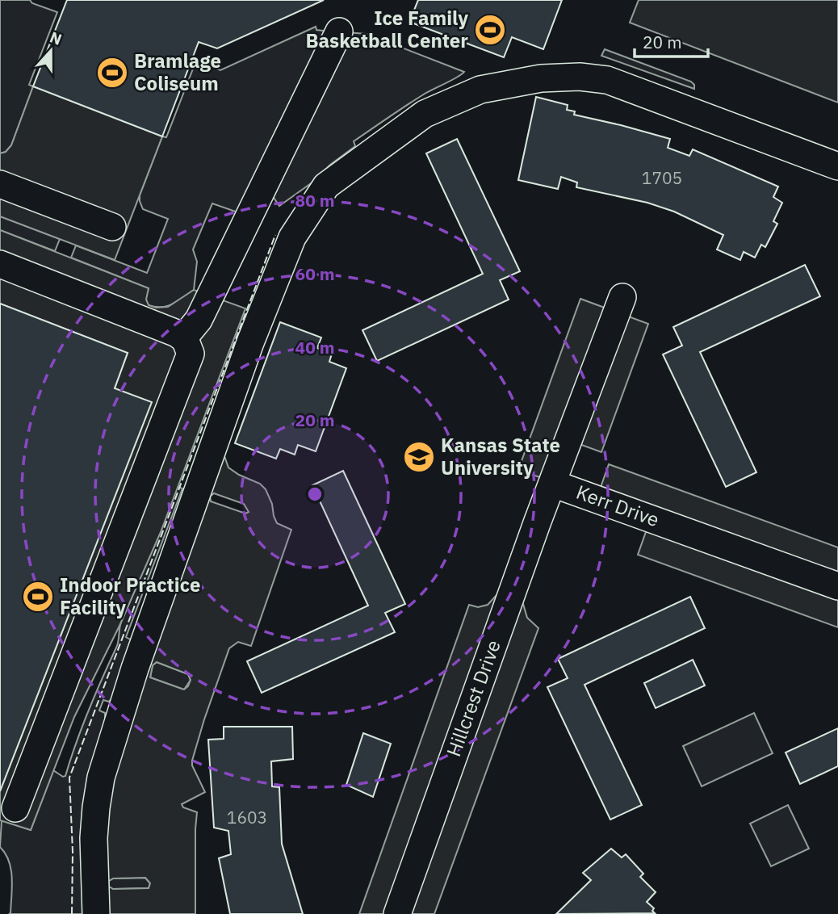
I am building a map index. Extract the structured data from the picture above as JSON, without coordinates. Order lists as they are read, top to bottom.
{
  "streets": {
    "street": ["Kerr Drive", "Hillcrest Drive"]
  },
  "crossings": [
    ["Kerr Drive", "Hillcrest Drive"]
  ],
  "places": {
    "sports": ["Ice Family Basketball Center", "Bramlage Coliseum", "Indoor Practice Facility"],
    "school or university": ["Kansas State University"]
  },
  "house_numbers": ["1705", "1603"],
  "scale_bar": "20 m",
  "north": "top",
  "rings": [
    "80 m",
    "60 m",
    "40 m",
    "20 m"
  ]
}
